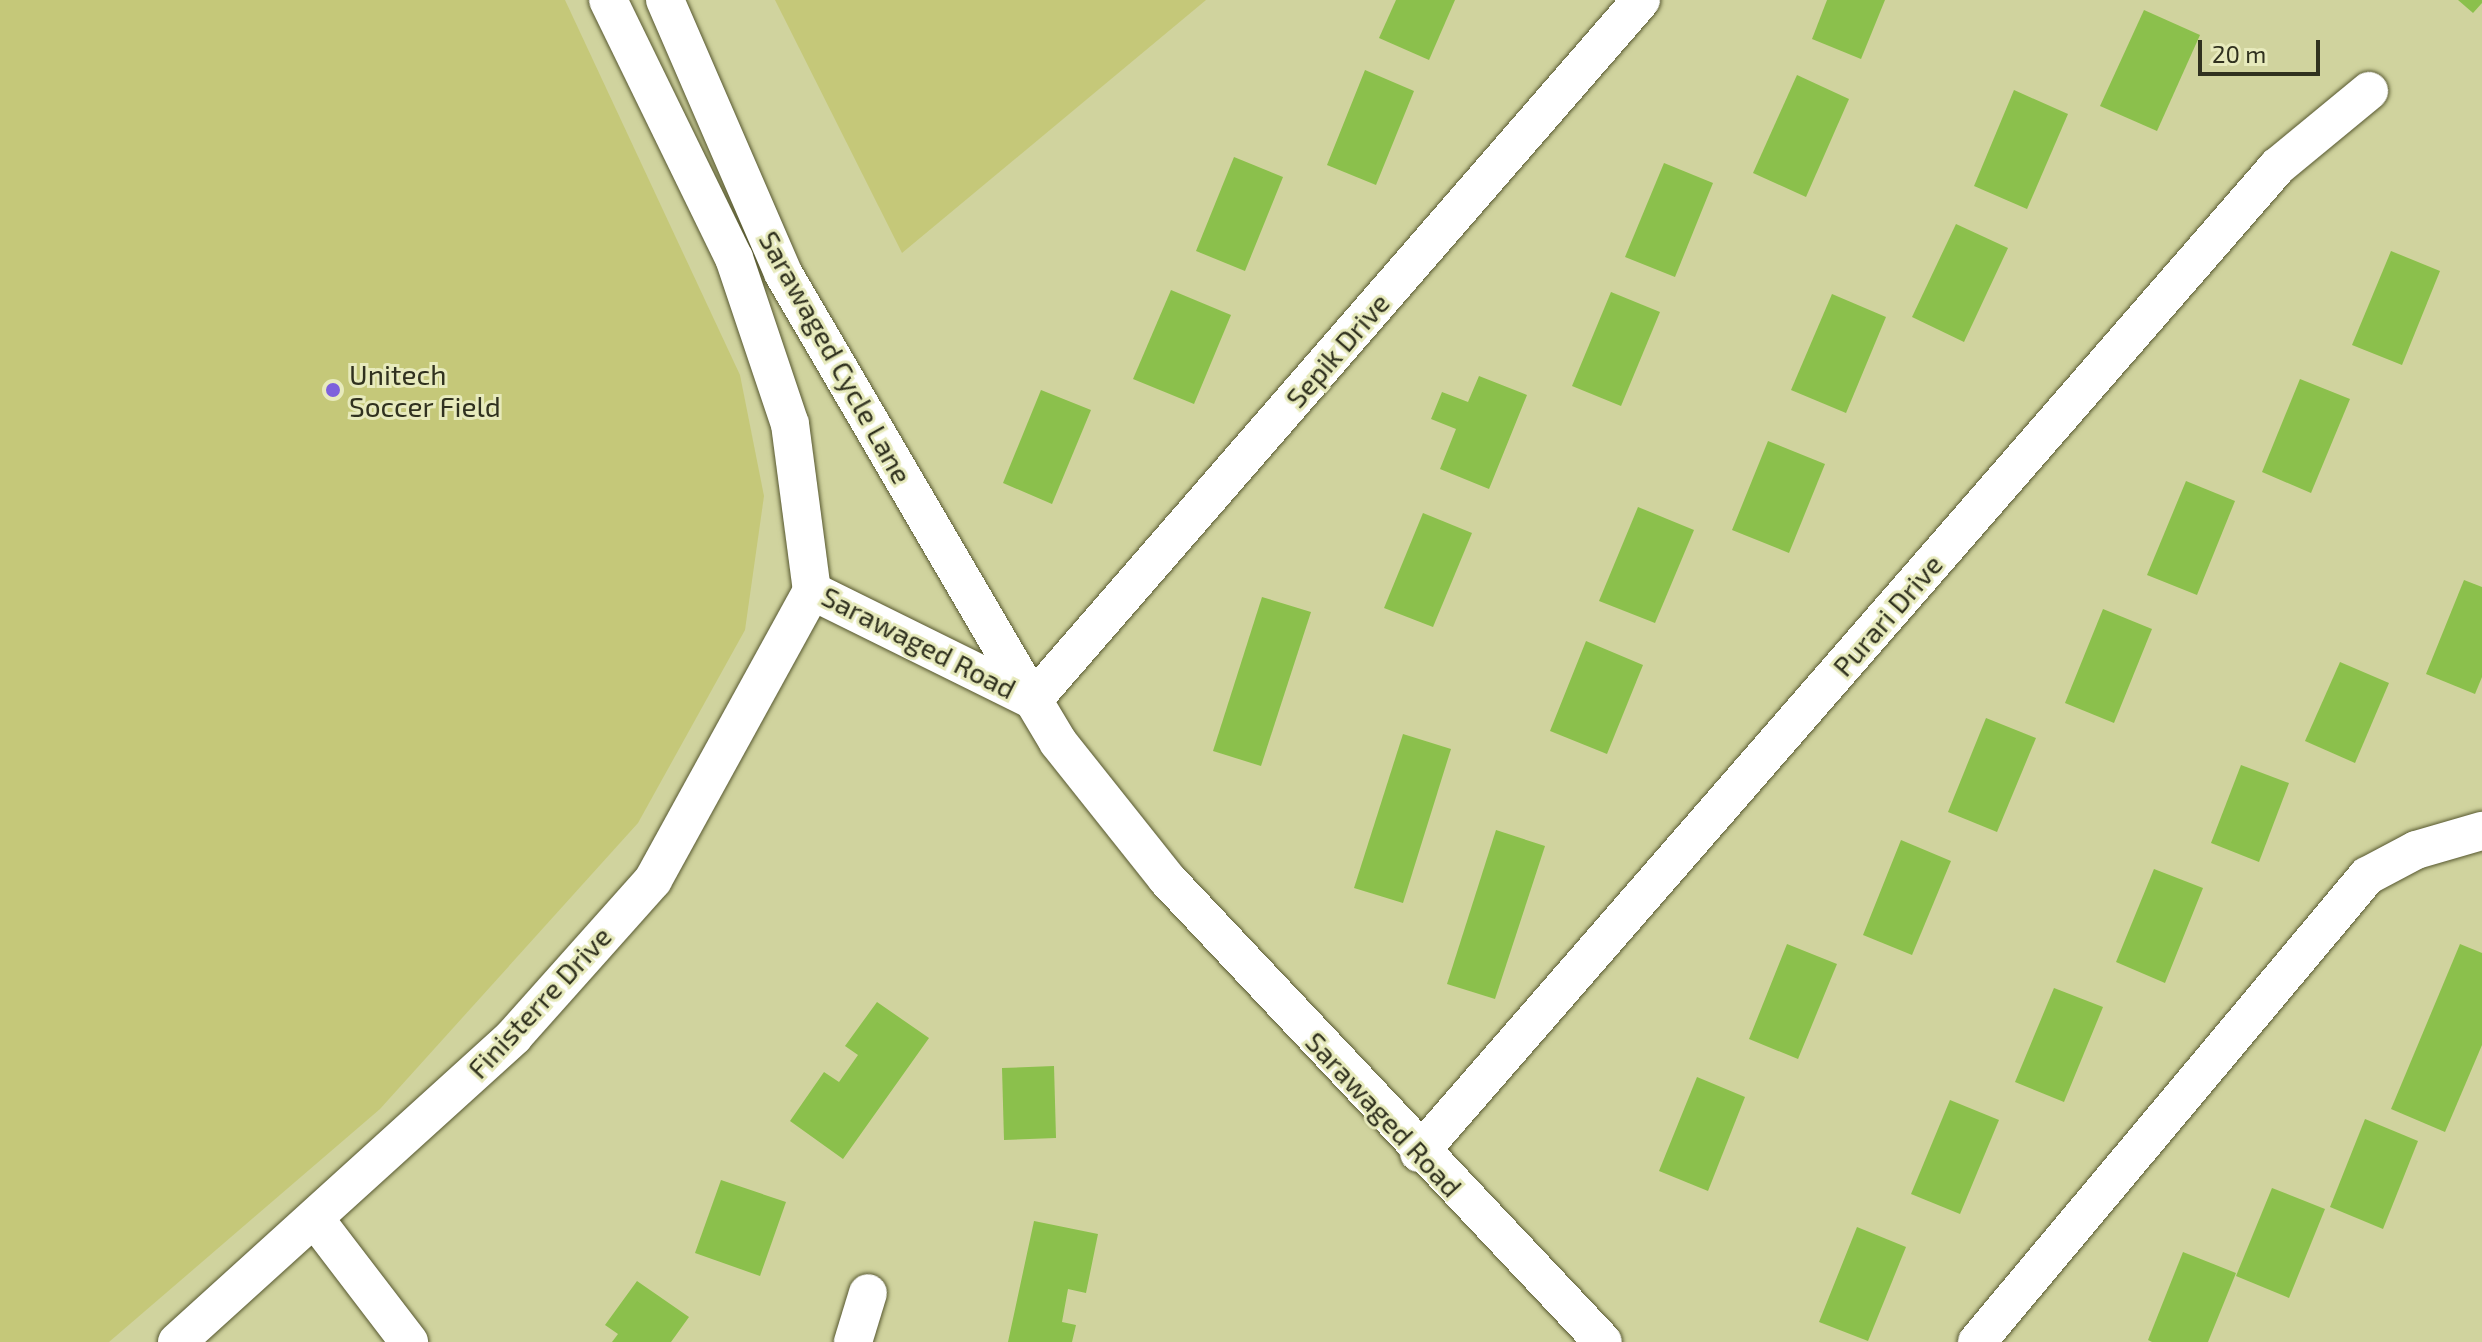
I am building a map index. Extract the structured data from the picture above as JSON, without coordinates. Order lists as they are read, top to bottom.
{
  "streets": {
    "street": [
      "Sarawaged Cycle Lane",
      "Purari Drive",
      "Sarawaged Road",
      "Finisterre Drive"
    ]
  },
  "crossings": [
    ["Sarawaged Cycle Lane", "Sarawaged Road"],
    ["Purari Drive", "Sarawaged Road"],
    ["Sarawaged Road", "Finisterre Drive"]
  ],
  "places": ["Unitech Soccer Field"],
  "scale_bar": "20 m"
}
